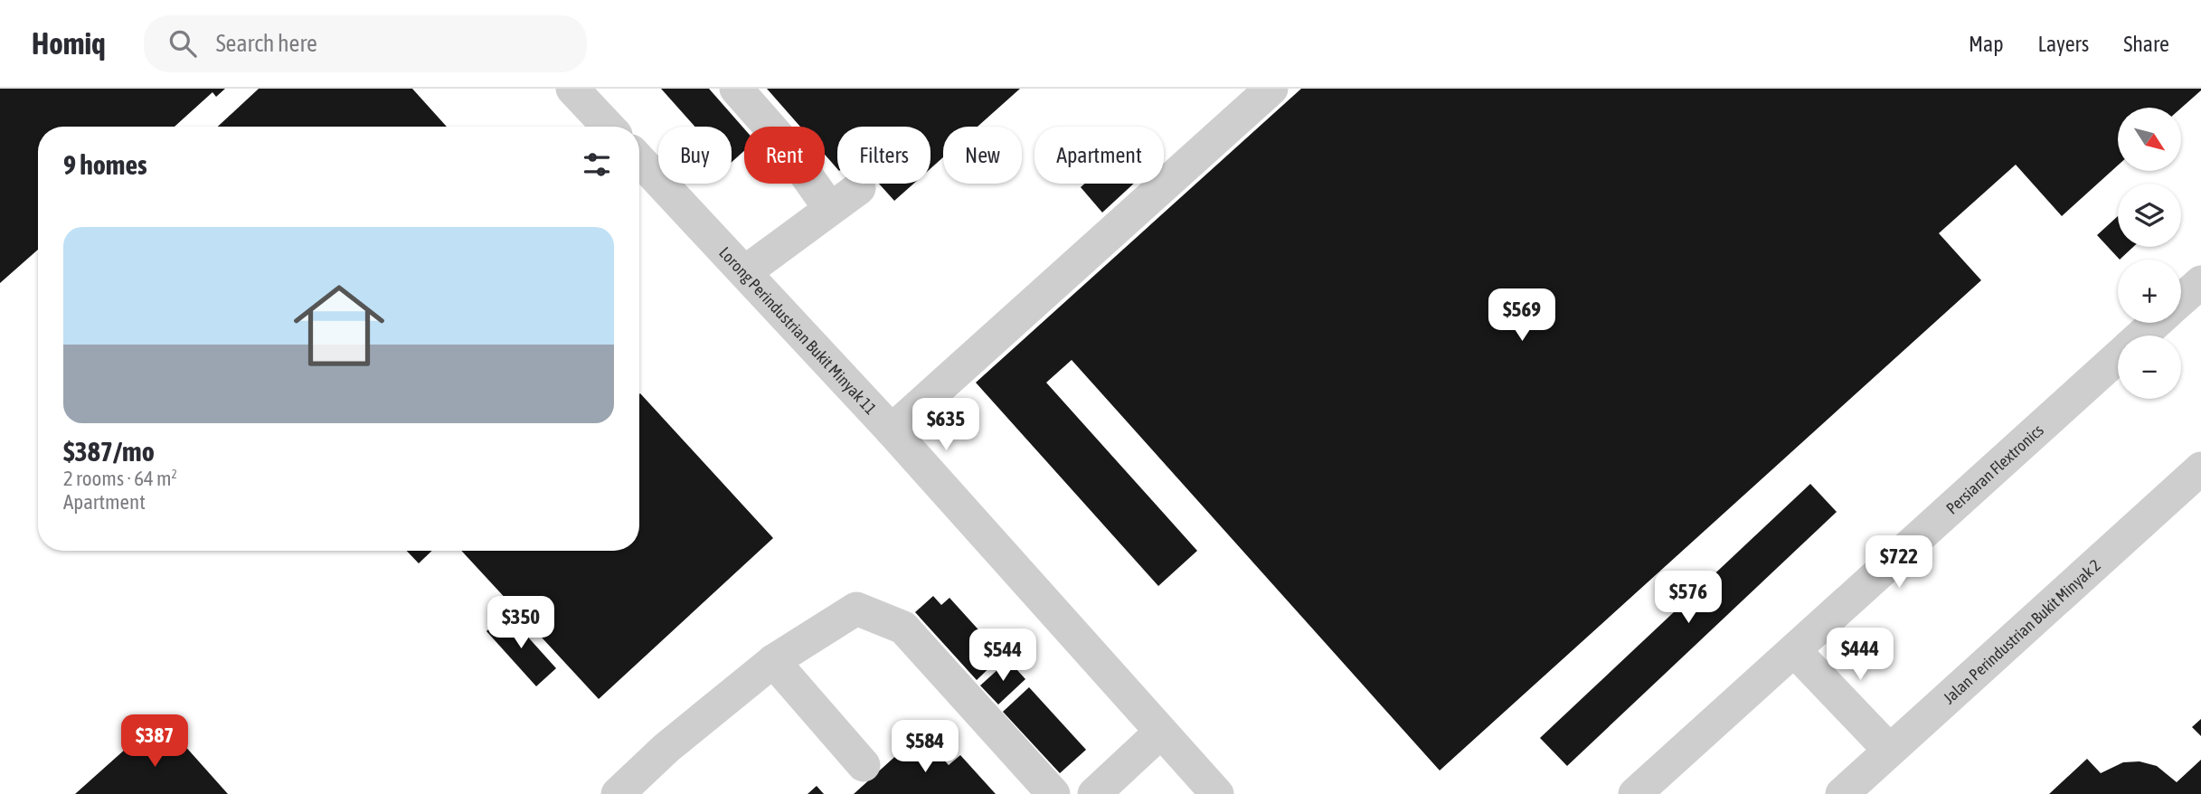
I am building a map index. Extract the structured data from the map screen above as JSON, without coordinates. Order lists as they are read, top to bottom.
{
  "streets": {
    "street": ["Lorong Perindustrian Bukit Minyak 11", "Persiaran Flextronics", "Jalan Perindustrian Bukit Minyak 2"]
  },
  "north": "bottom right",
  "page": {
    "header": "Homiq",
    "search": "Search here",
    "nav": ["Map", "Layers", "Share"],
    "map_buttons": ["+", "−"],
    "chip": [
      "Buy",
      "Rent",
      "Filters",
      "New",
      "Apartment"
    ],
    "heading": "9 homes",
    "list": [
      {
        "name": "$387/mo",
        "note": "2 rooms · 64 m² · Apartment"
      }
    ],
    "price": [
      "$569",
      "$635",
      "$722",
      "$576",
      "$350",
      "$444",
      "$544",
      "$387",
      "$584"
    ]
  }
}
